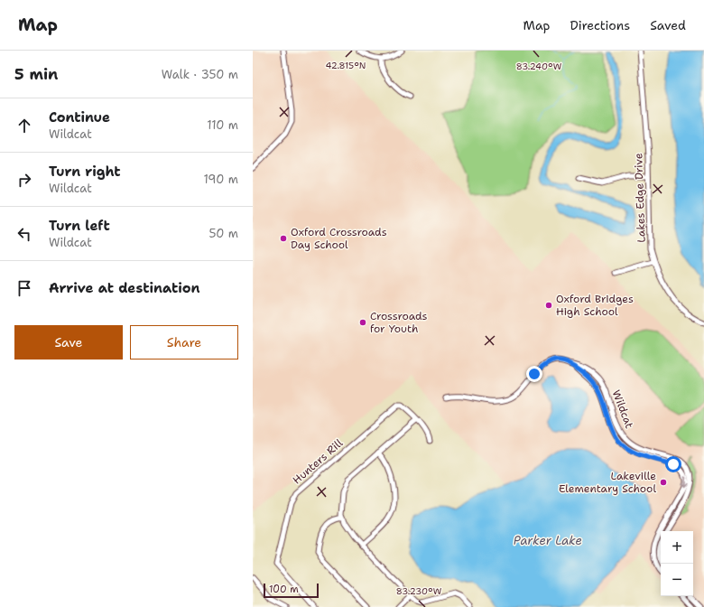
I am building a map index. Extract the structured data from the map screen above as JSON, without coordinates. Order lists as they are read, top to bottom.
{
  "streets": {
    "street": ["Lakes Edge Drive", "Wildcat", "Hunters Rill"]
  },
  "water": ["Parker Lake"],
  "places": [
    "Oxford Crossroads Day School",
    "Oxford Bridges High School",
    "Crossroads for Youth",
    "Lakeville Elementary School"
  ],
  "scale_bar": "100 m",
  "page": {
    "header": "Map",
    "nav": ["Map", "Directions", "Saved"],
    "heading": ["5 min", "Walk · 350 m"],
    "list": [
      ["Continue", "Wildcat", "110 m"],
      ["Turn right", "Wildcat", "190 m"],
      ["Turn left", "Wildcat", "50 m"],
      "Arrive at destination"
    ],
    "buttons": ["Save", "Share"],
    "map_buttons": ["+", "−"],
    "scale": "100 m"
  },
  "coordinates": ["42.815°N", "83.240°W", "83.230°W"]
}
